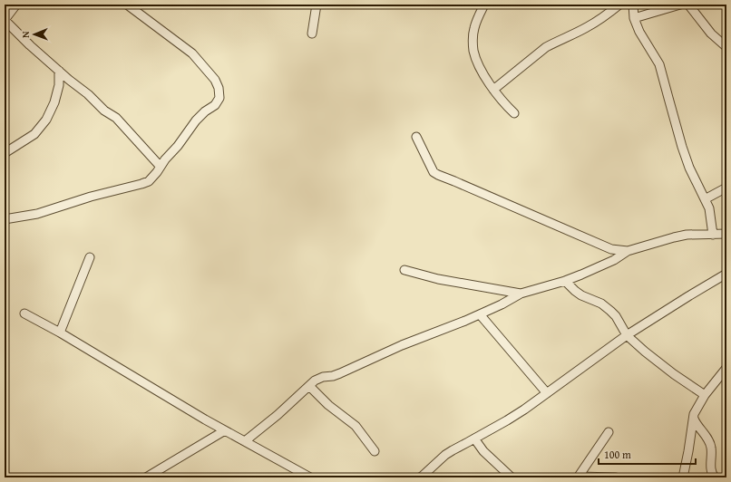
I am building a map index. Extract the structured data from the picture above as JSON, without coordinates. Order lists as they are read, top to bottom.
{
  "scale_bar": "100 m",
  "north": "left"
}
